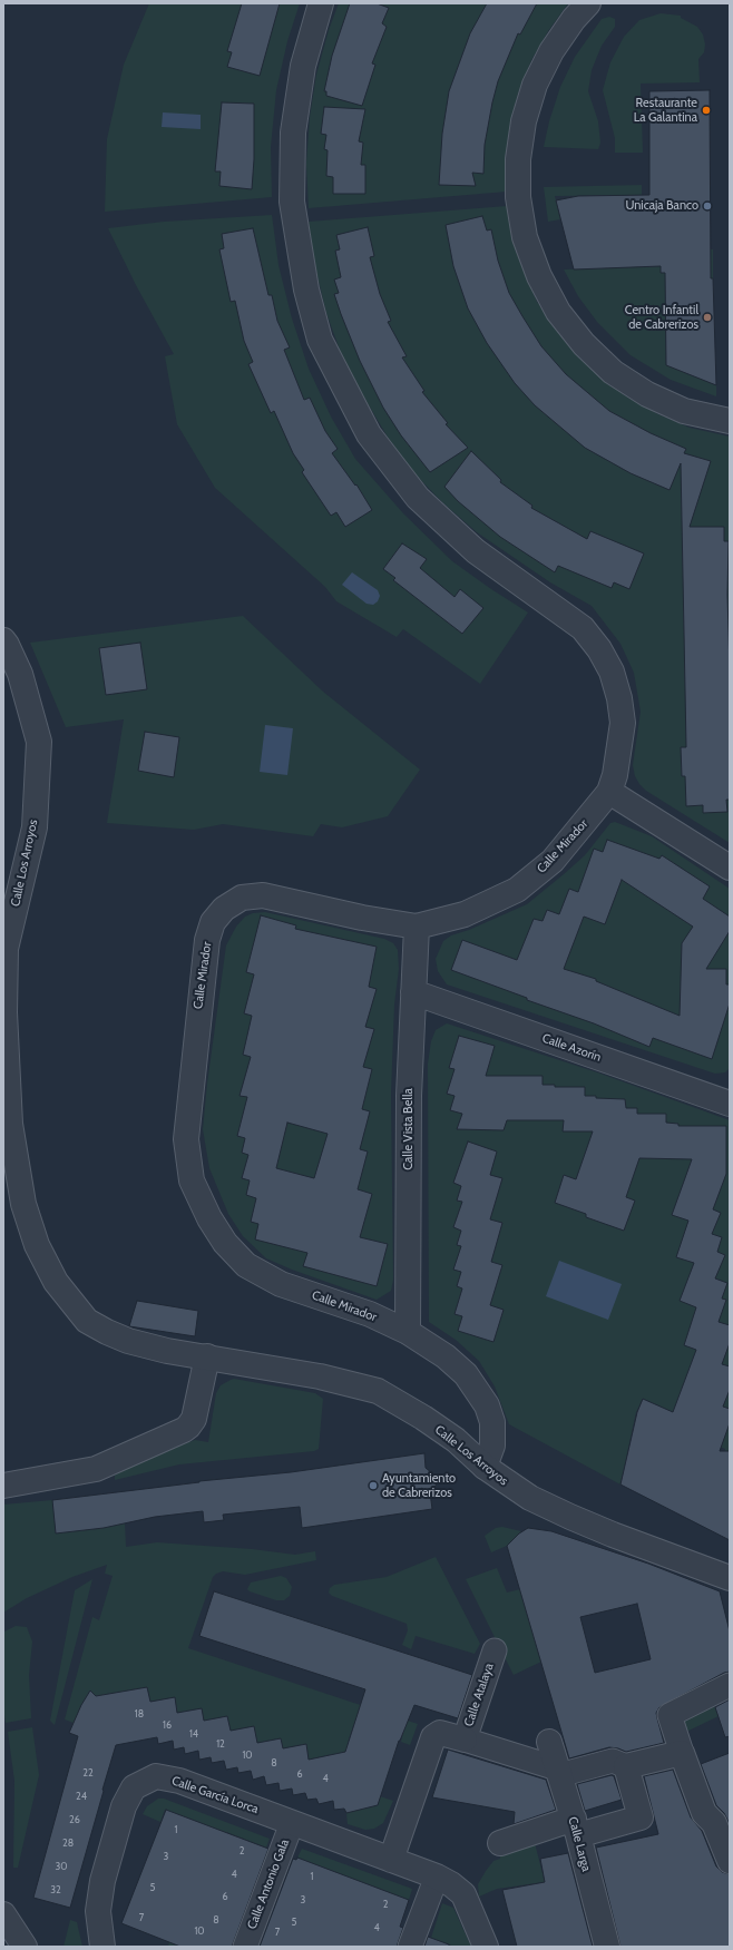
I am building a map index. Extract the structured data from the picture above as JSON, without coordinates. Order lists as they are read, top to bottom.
{
  "streets": {
    "street": [
      "Calle Mirador",
      "Calle Los Arroyos",
      "Calle Azorín",
      "Calle Vista Bella",
      "Calle Atalaya",
      "Calle García Lorca",
      "Calle Larga",
      "Calle Antonio Gala"
    ]
  },
  "crossings": [
    ["Calle Mirador", "Calle Los Arroyos"],
    ["Calle Mirador", "Calle Vista Bella"],
    ["Calle Azorín", "Calle Vista Bella"],
    ["Calle García Lorca", "Calle Antonio Gala"]
  ],
  "places": [
    "Restaurante La Galantina",
    "Unicaja Banco",
    "Centro Infantil de Cabrerizos",
    "Ayuntamiento de Cabrerizos"
  ],
  "house_numbers": [
    "18",
    "16",
    "14",
    "12",
    "10",
    "8",
    "22",
    "6",
    "4",
    "24",
    "26",
    "1",
    "28",
    "2",
    "3",
    "30",
    "4",
    "1",
    "5",
    "32",
    "6",
    "3",
    "2",
    "7",
    "8",
    "5",
    "4",
    "10",
    "7"
  ]
}
